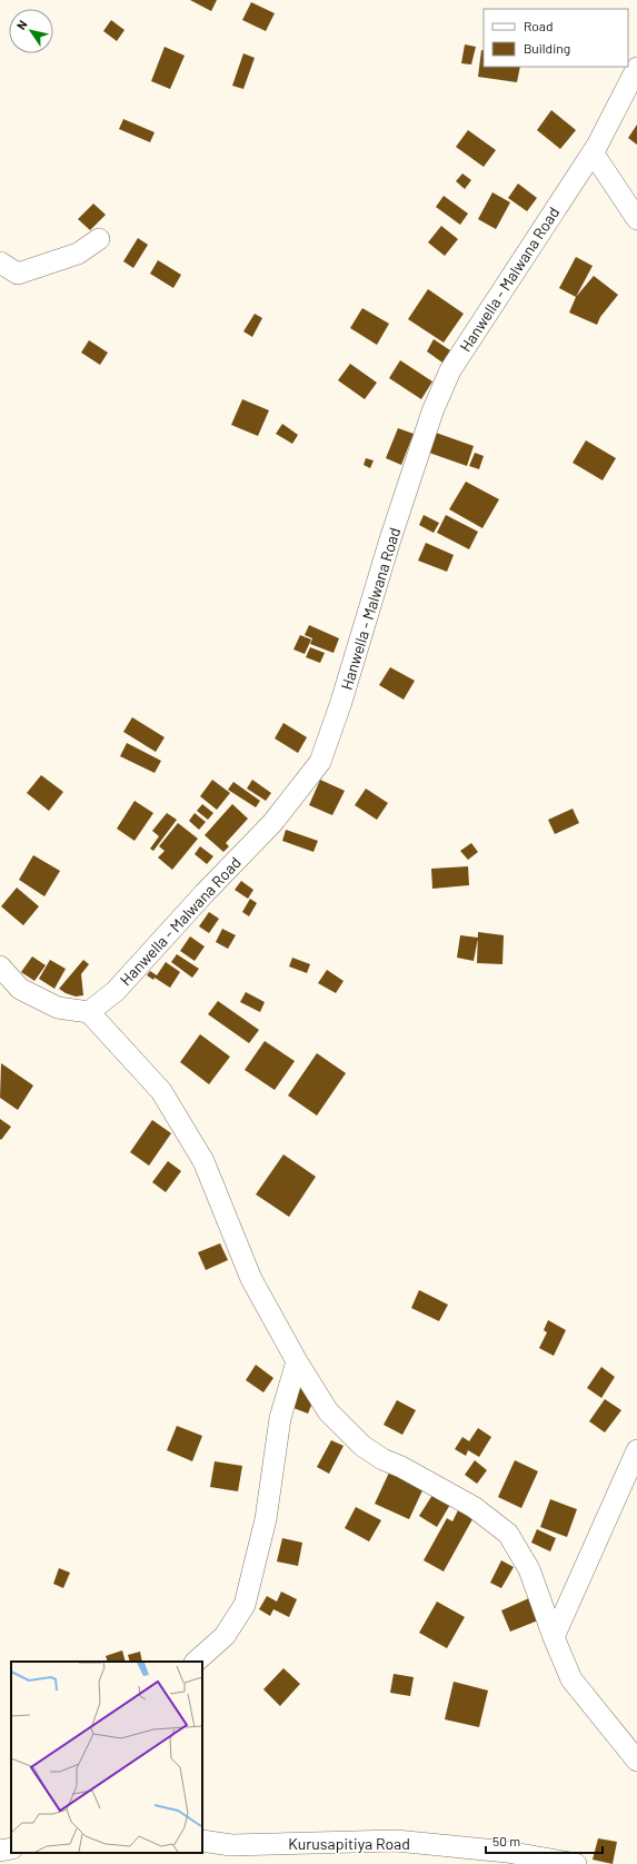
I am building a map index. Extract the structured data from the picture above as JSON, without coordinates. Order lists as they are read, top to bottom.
{
  "streets": {
    "street": ["Hanwella - Malwana Road", "Kurusapitiya Road"]
  },
  "legend": ["Road", "Building"],
  "scale_bar": "50 m",
  "north": "top left"
}
